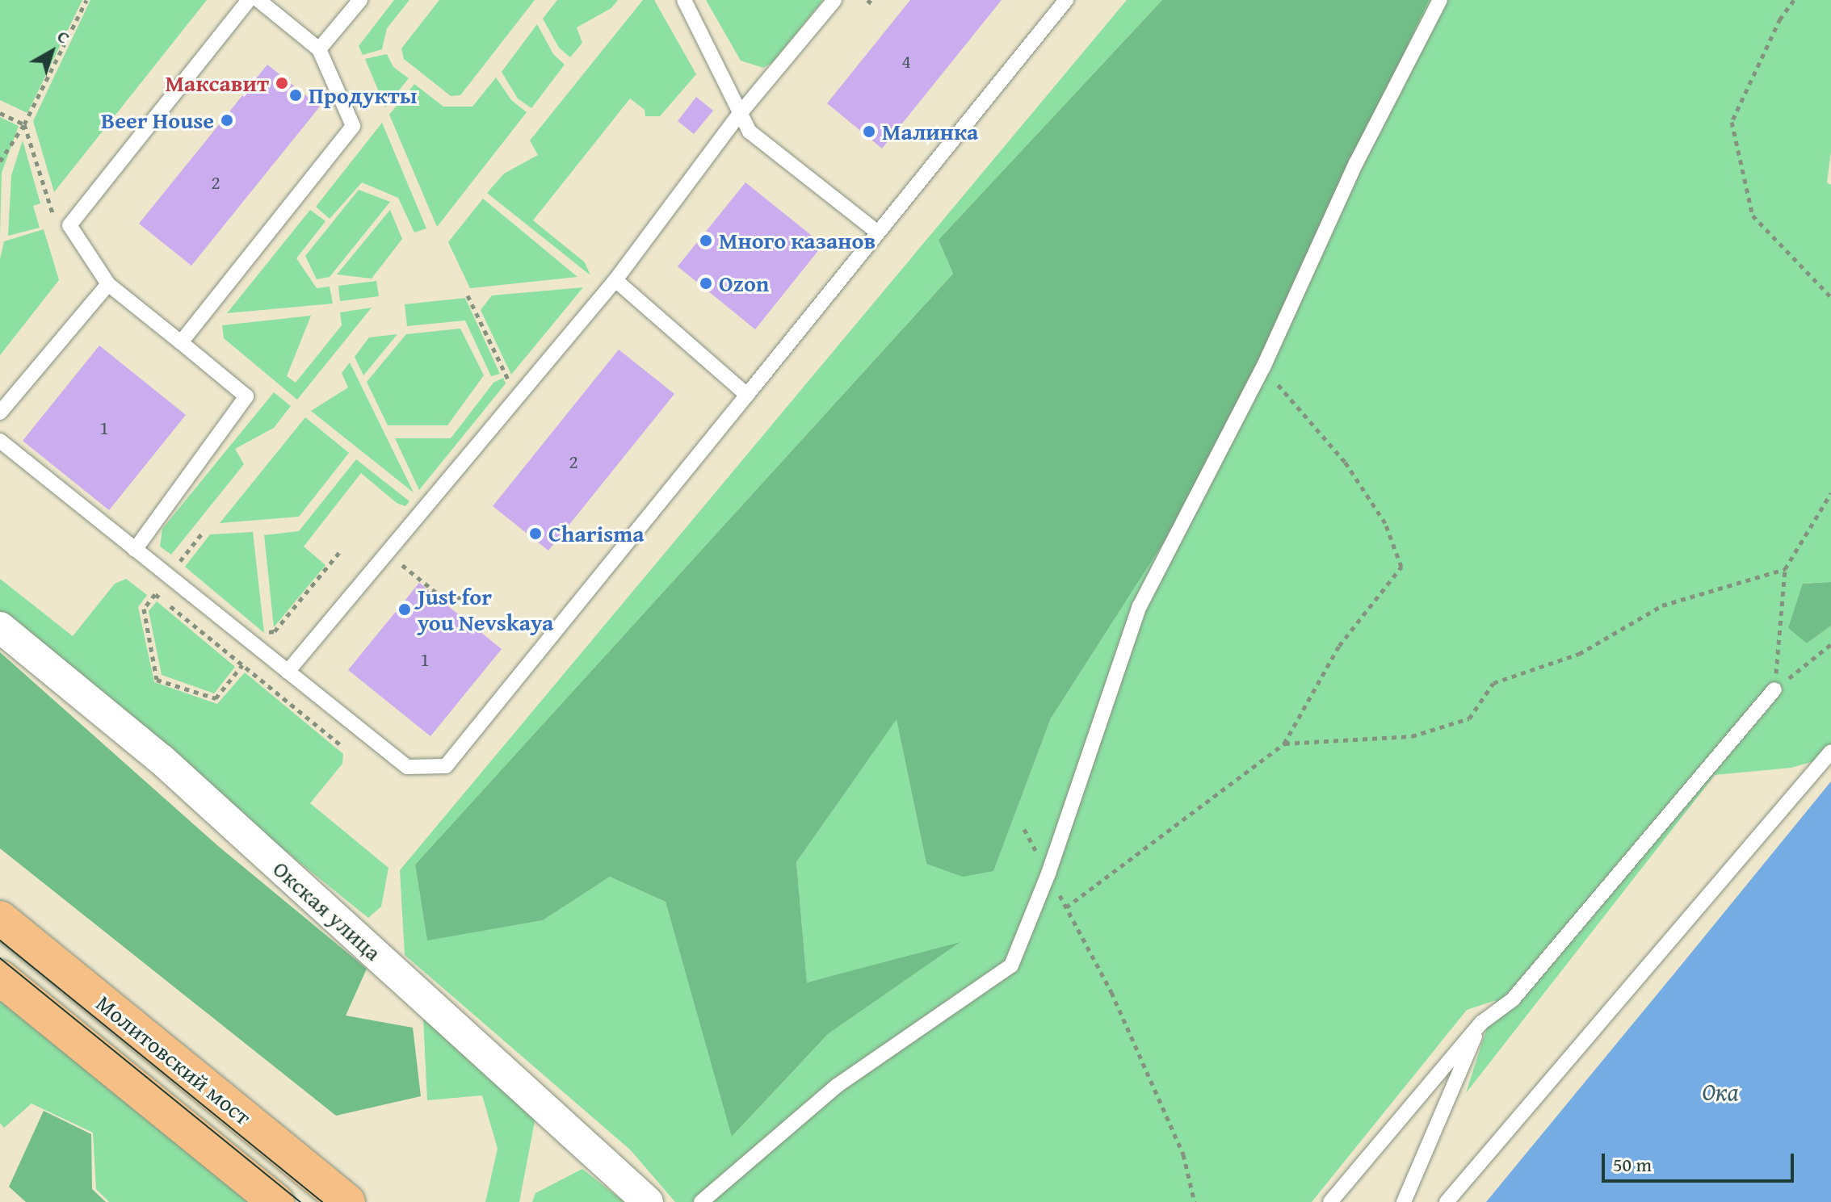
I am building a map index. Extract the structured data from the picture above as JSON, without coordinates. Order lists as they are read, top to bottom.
{
  "streets": {
    "main road": ["Молитовский мост"],
    "street": ["Окская улица"]
  },
  "water": ["Ока"],
  "places": [
    "Максавит",
    "Продукты",
    "Beer House",
    "Малинка",
    "Много казанов",
    "Ozon",
    "Charisma",
    "Just for you Nevskaya"
  ],
  "house_numbers": [
    "4",
    "2",
    "1",
    "2",
    "1"
  ],
  "scale_bar": "50 m",
  "north": "top right"
}
